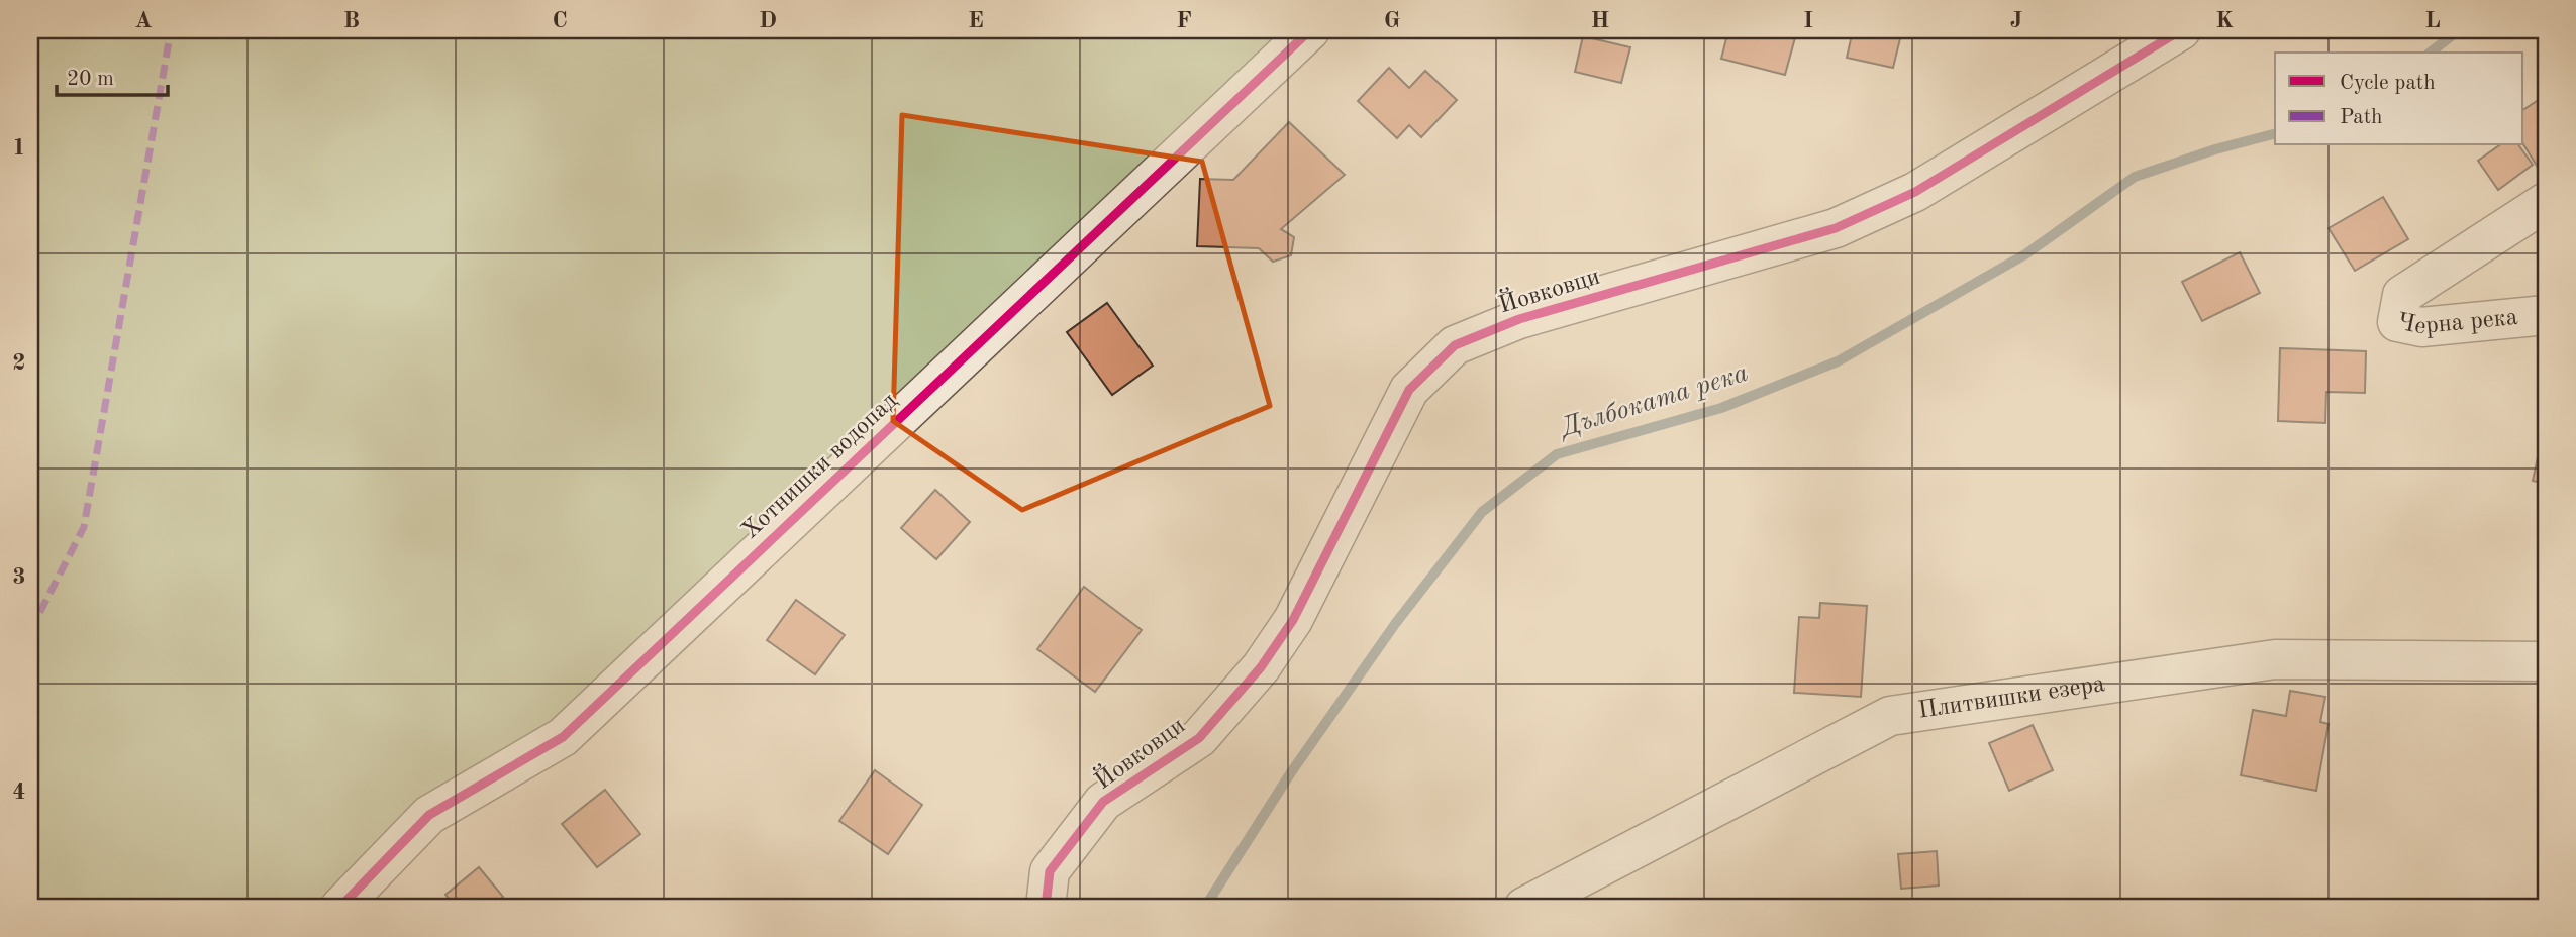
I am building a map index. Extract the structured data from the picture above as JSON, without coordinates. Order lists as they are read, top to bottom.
{
  "streets": {
    "street": [
      "Йовковци",
      "Черна река",
      "Хотнишки водопад",
      "Плитвишки езера"
    ]
  },
  "water": ["Дълбоката река"],
  "legend": ["Cycle path", "Path"],
  "scale_bar": "20 m",
  "grid": {
    "columns": [
      "A",
      "B",
      "C",
      "D",
      "E",
      "F",
      "G",
      "H",
      "I",
      "J",
      "K",
      "L"
    ],
    "rows": [
      "1",
      "2",
      "3",
      "4"
    ]
  }
}
